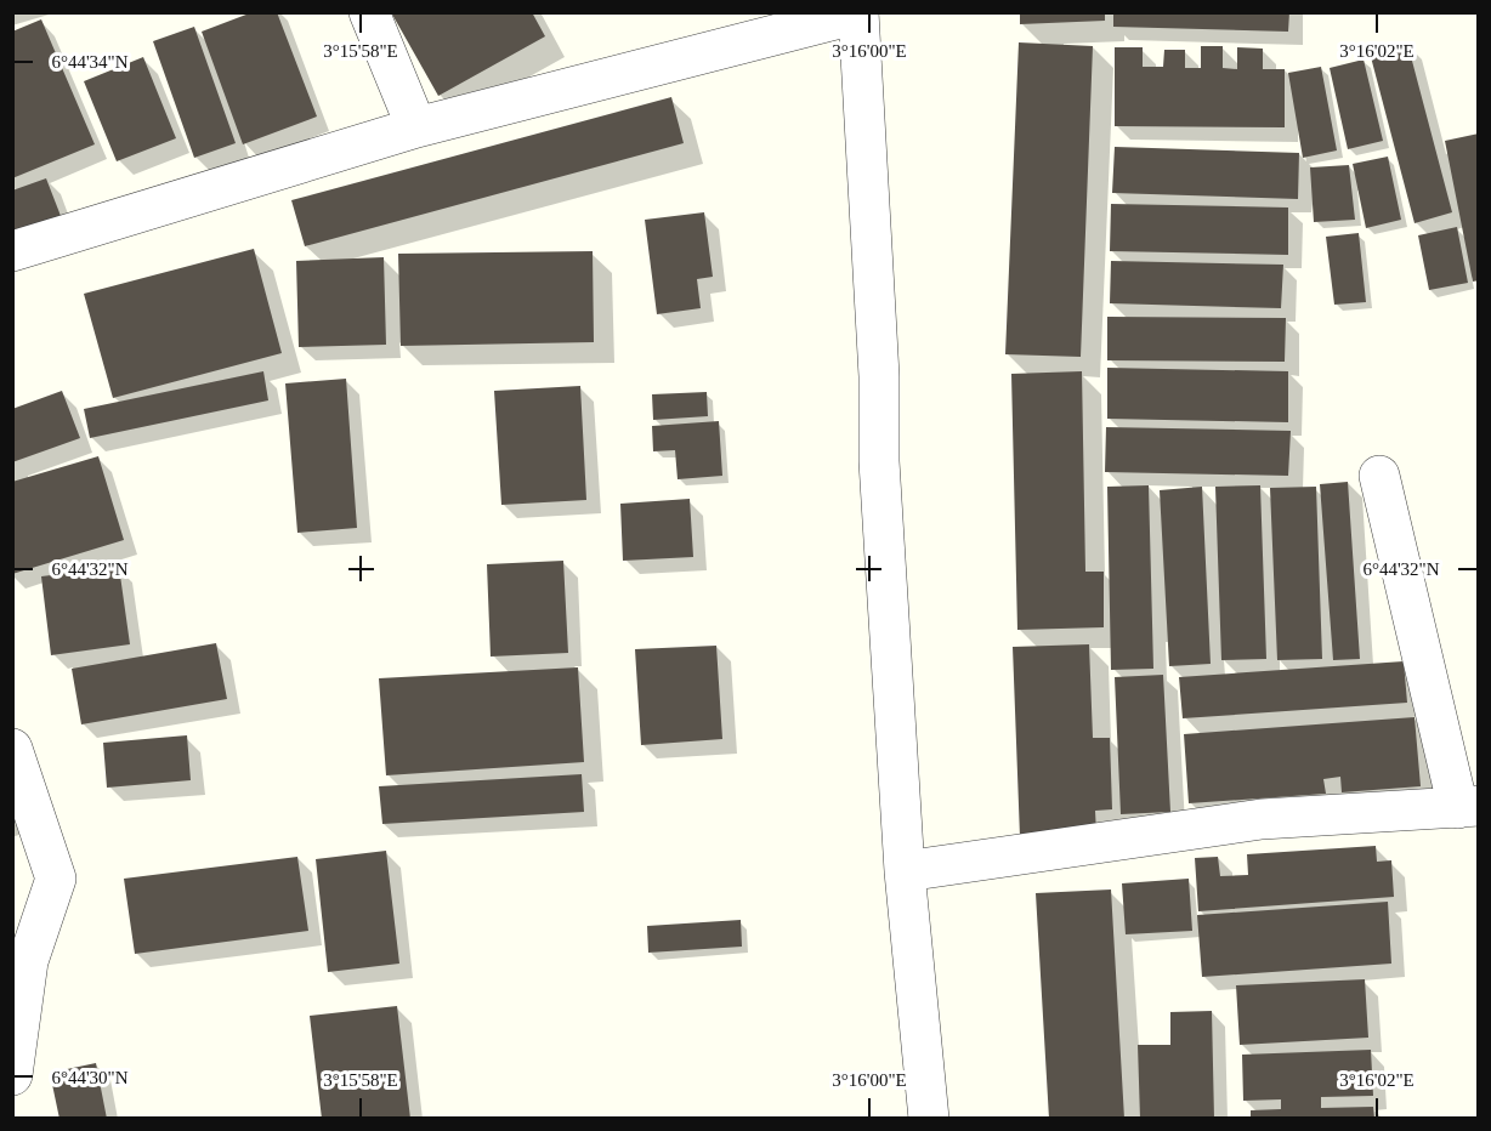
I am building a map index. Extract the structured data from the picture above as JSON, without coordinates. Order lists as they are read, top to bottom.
{
  "coordinates": [
    "3°15'58\"E",
    "3°16'00\"E",
    "3°16'02\"E",
    "6°44'34\"N",
    "6°44'32\"N",
    "6°44'30\"N"
  ]
}
